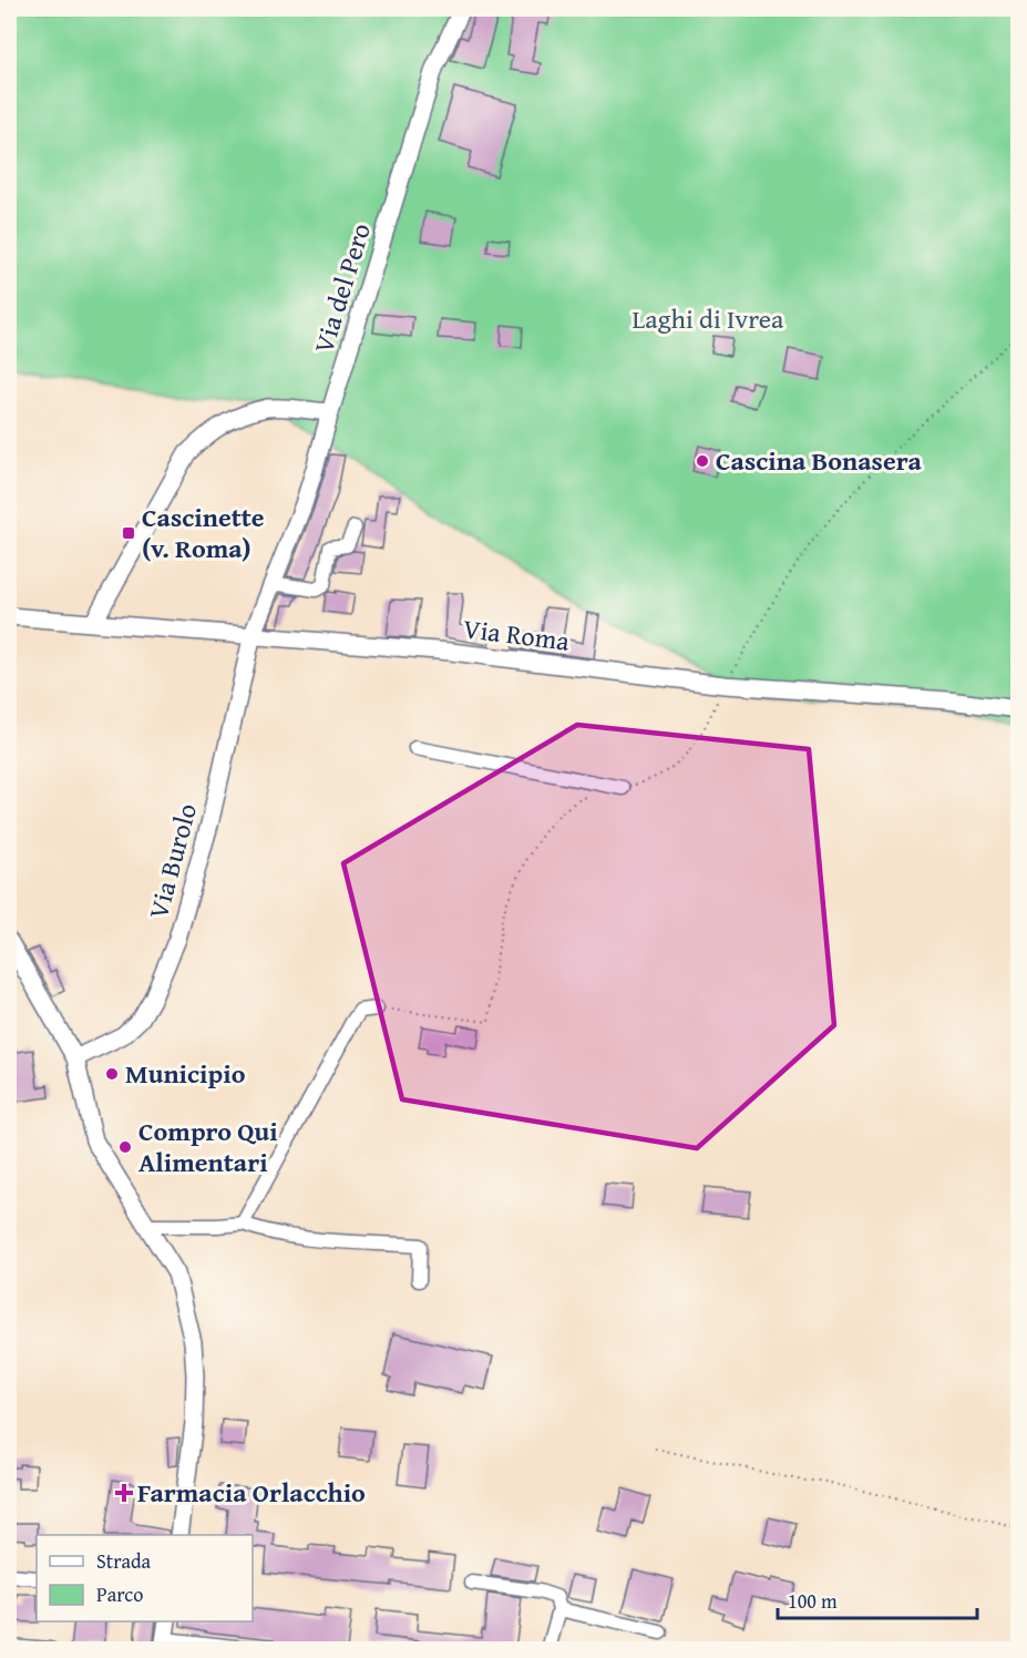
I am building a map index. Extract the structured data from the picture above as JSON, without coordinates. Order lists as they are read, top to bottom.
{
  "streets": {
    "street": ["Via del Pero", "Via Roma", "Via Burolo"]
  },
  "crossings": [
    ["Via del Pero", "Via Roma"],
    ["Via del Pero", "Via Burolo"],
    ["Via Roma", "Via Burolo"]
  ],
  "parks": ["Laghi di Ivrea"],
  "places": {
    "other": ["Cascina Bonasera", "Municipio", "Compro Qui Alimentari"],
    "transit": ["Cascinette (v. Roma)"],
    "health": ["Farmacia Orlacchio"]
  },
  "legend": ["Strada", "Parco"],
  "scale_bar": "100 m"
}
